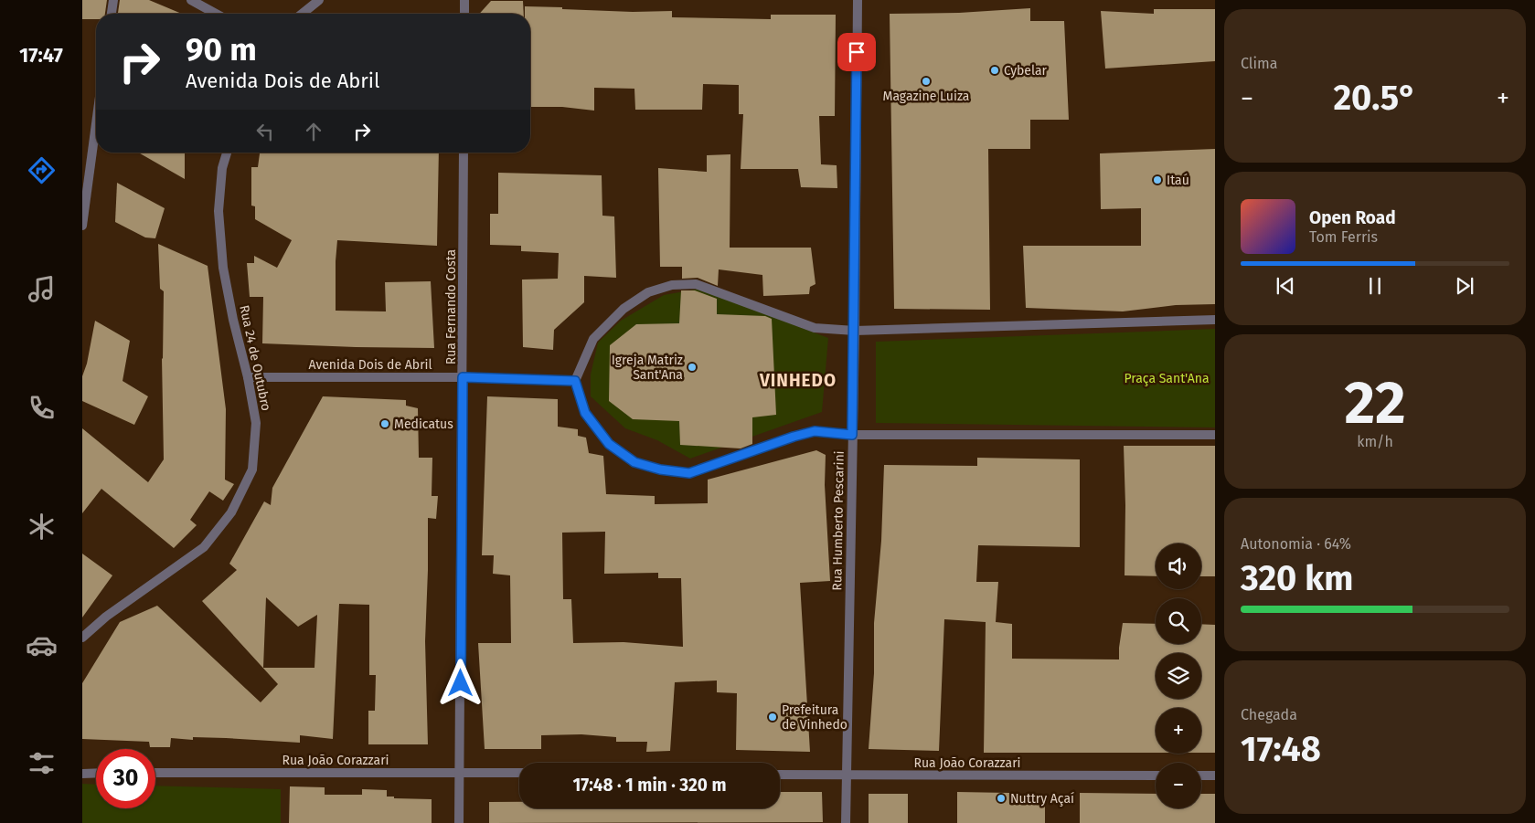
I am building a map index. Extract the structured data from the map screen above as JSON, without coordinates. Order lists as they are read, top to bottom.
{
  "streets": {
    "street": [
      "Rua Fernando Costa",
      "Rua 24 de Outubro",
      "Avenida Dois de Abril",
      "Rua Humberto Pescarini",
      "Rua João Corazzari"
    ]
  },
  "crossings": [
    ["Rua Fernando Costa", "Avenida Dois de Abril"],
    ["Rua Fernando Costa", "Rua João Corazzari"],
    ["Rua 24 de Outubro", "Avenida Dois de Abril"],
    ["Rua Humberto Pescarini", "Rua João Corazzari"]
  ],
  "districts": ["VINHEDO"],
  "parks": ["Praça Sant'Ana"],
  "places": [
    "Cybelar",
    "Magazine Luiza",
    "Itaú",
    "Igreja Matriz Sant'Ana",
    "Medicatus",
    "Prefeitura de Vinhedo",
    "Nuttry Açaí"
  ],
  "page": {
    "tabs": "17:47",
    "tile": [
      "Clima",
      ["22", "km/h"],
      ["Autonomia · 64%", "320 km"],
      ["Chegada", "17:48"]
    ],
    "turn": ["90 m", "Avenida Dois de Abril"],
    "heat": ["−", "20.5°", "+"],
    "song": ["Open Road", "Tom Ferris"],
    "map_buttons": ["+", "−"],
    "limit": "30",
    "trip": "17:48 · 1 min · 320 m"
  }
}
